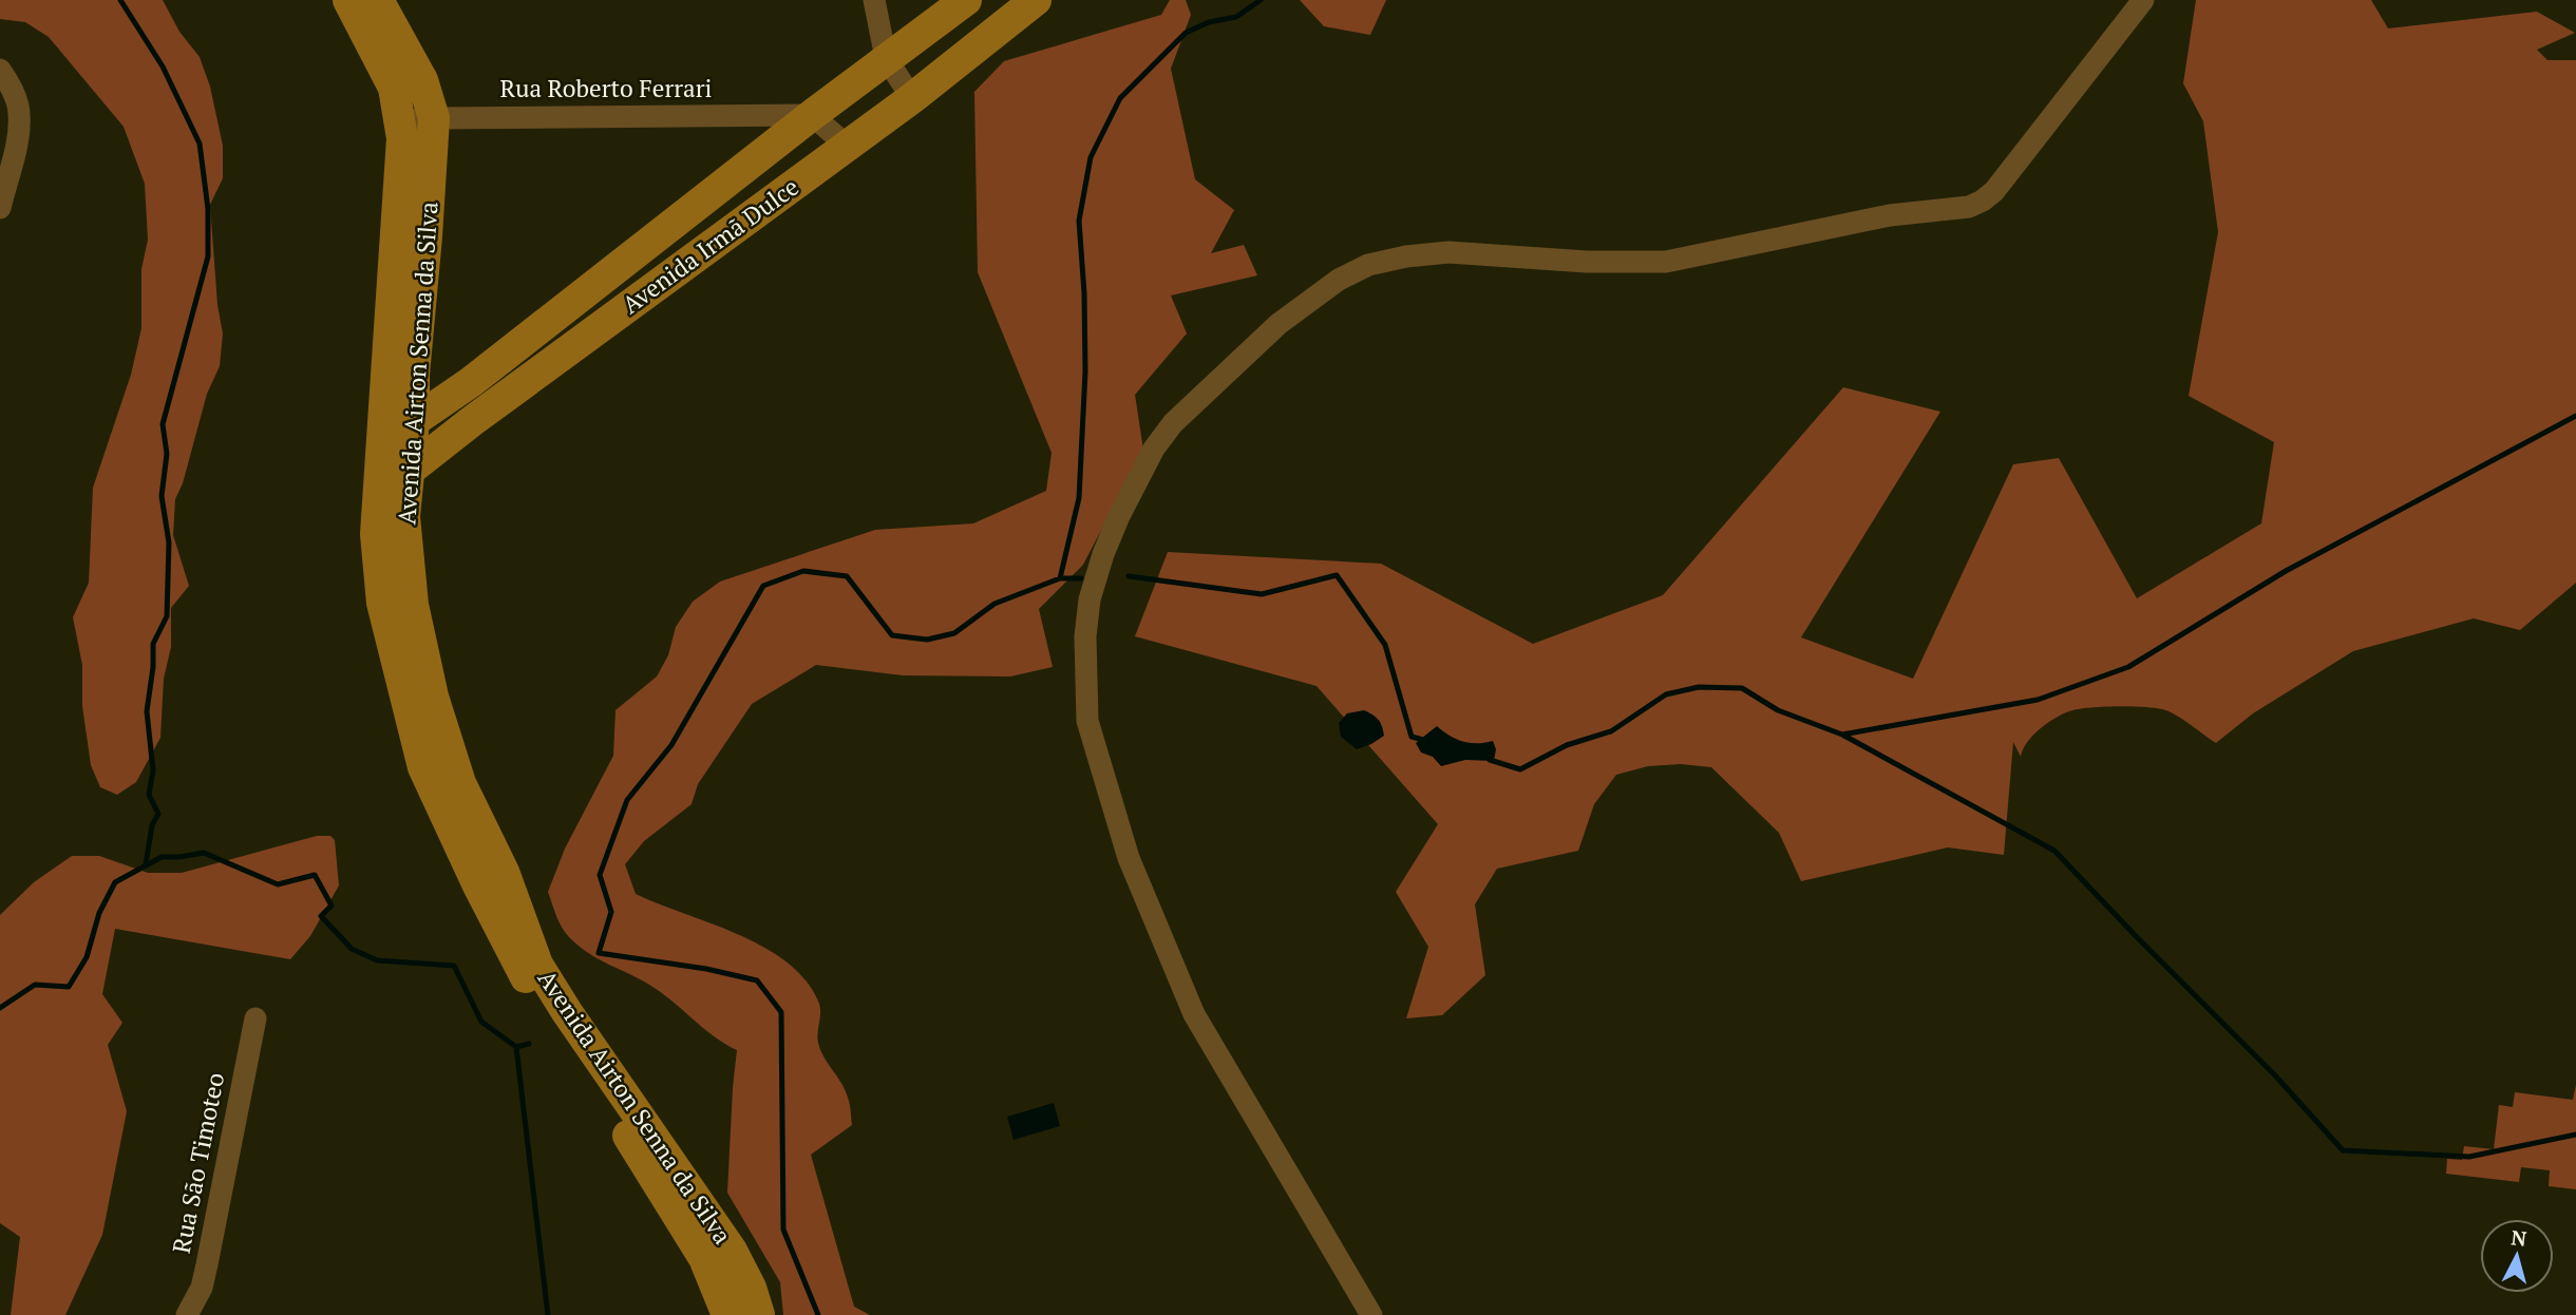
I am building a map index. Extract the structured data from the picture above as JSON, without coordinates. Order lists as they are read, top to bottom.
{
  "streets": {
    "street": [
      "Rua Roberto Ferrari",
      "Avenida Irmã Dulce",
      "Avenida Airton Senna da Silva",
      "Rua São Timoteo"
    ]
  },
  "crossings": [
    ["Rua Roberto Ferrari", "Avenida Irmã Dulce"],
    ["Rua Roberto Ferrari", "Avenida Airton Senna da Silva"],
    ["Avenida Irmã Dulce", "Avenida Airton Senna da Silva"]
  ],
  "north": "top"
}
